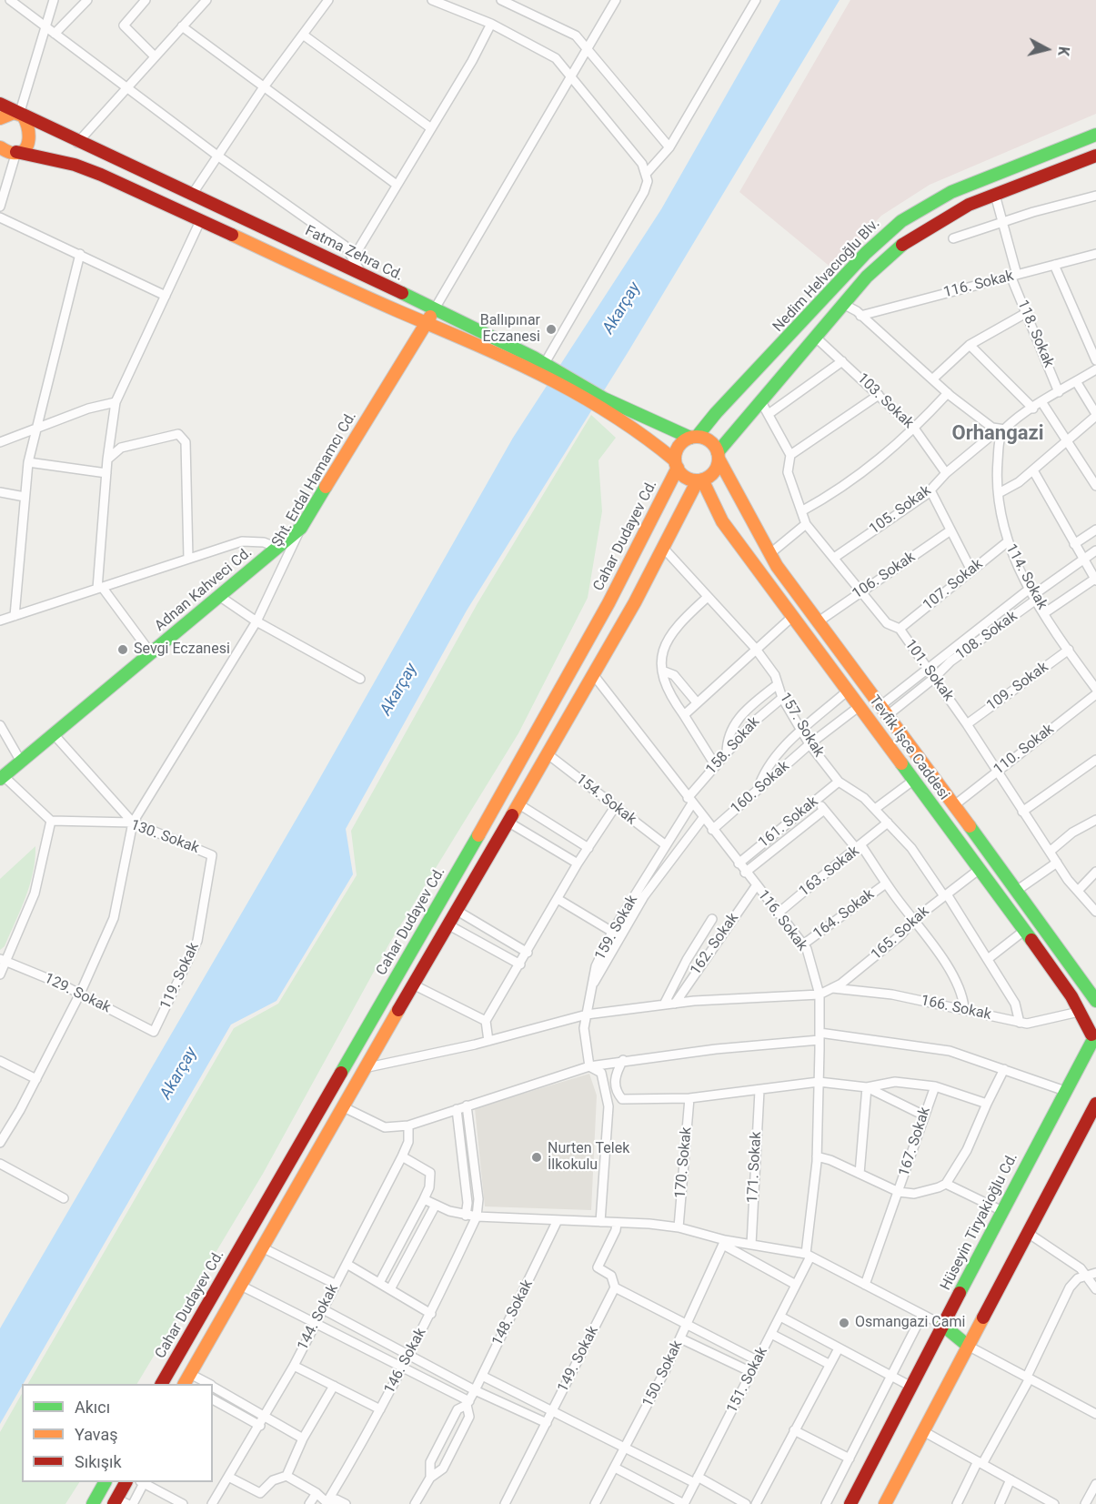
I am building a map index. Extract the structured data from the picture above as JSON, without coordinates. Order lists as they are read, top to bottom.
{
  "streets": {
    "main road": [
      "Fatma Zehra Cd.",
      "Nedim Helvacıoğlu Blv.",
      "Şht. Erdal Hamamcı Cd.",
      "Cahar Dudayev Cd.",
      "Adnan Kahveci Cd.",
      "Tevfik İşce Caddesi",
      "Hüseyin Tiryakioğlu Cd."
    ],
    "street": [
      "116. Sokak",
      "118. Sokak",
      "103. Sokak",
      "105. Sokak",
      "106. Sokak",
      "114. Sokak",
      "107. Sokak",
      "108. Sokak",
      "101. Sokak",
      "109. Sokak",
      "157. Sokak",
      "158. Sokak",
      "110. Sokak",
      "160. Sokak",
      "154. Sokak",
      "161. Sokak",
      "130. Sokak",
      "163. Sokak",
      "164. Sokak",
      "159. Sokak",
      "165. Sokak",
      "162. Sokak",
      "119. Sokak",
      "129. Sokak",
      "166. Sokak",
      "167. Sokak",
      "170. Sokak",
      "171. Sokak",
      "148. Sokak",
      "144. Sokak",
      "149. Sokak",
      "146. Sokak",
      "150. Sokak",
      "151. Sokak"
    ]
  },
  "crossings": [
    ["Fatma Zehra Cd.", "Nedim Helvacıoğlu Blv."],
    ["Fatma Zehra Cd.", "Şht. Erdal Hamamcı Cd."],
    ["Fatma Zehra Cd.", "Cahar Dudayev Cd."],
    ["Fatma Zehra Cd.", "Tevfik İşce Caddesi"],
    ["Nedim Helvacıoğlu Blv.", "118. Sokak"],
    ["Nedim Helvacıoğlu Blv.", "103. Sokak"],
    ["Nedim Helvacıoğlu Blv.", "Cahar Dudayev Cd."],
    ["Nedim Helvacıoğlu Blv.", "101. Sokak"],
    ["Nedim Helvacıoğlu Blv.", "Tevfik İşce Caddesi"],
    ["116. Sokak", "118. Sokak"],
    ["116. Sokak", "158. Sokak"],
    ["116. Sokak", "160. Sokak"],
    ["116. Sokak", "161. Sokak"],
    ["116. Sokak", "163. Sokak"],
    ["116. Sokak", "164. Sokak"],
    ["116. Sokak", "159. Sokak"],
    ["116. Sokak", "165. Sokak"],
    ["116. Sokak", "162. Sokak"],
    ["116. Sokak", "151. Sokak"],
    ["103. Sokak", "105. Sokak"],
    ["Şht. Erdal Hamamcı Cd.", "Adnan Kahveci Cd."],
    ["Şht. Erdal Hamamcı Cd.", "130. Sokak"],
    ["Şht. Erdal Hamamcı Cd.", "129. Sokak"],
    ["105. Sokak", "101. Sokak"],
    ["Cahar Dudayev Cd.", "Tevfik İşce Caddesi"],
    ["106. Sokak", "101. Sokak"],
    ["106. Sokak", "Tevfik İşce Caddesi"],
    ["114. Sokak", "107. Sokak"],
    ["114. Sokak", "108. Sokak"],
    ["114. Sokak", "109. Sokak"],
    ["107. Sokak", "101. Sokak"],
    ["108. Sokak", "101. Sokak"],
    ["108. Sokak", "Tevfik İşce Caddesi"],
    ["101. Sokak", "109. Sokak"],
    ["101. Sokak", "110. Sokak"],
    ["157. Sokak", "158. Sokak"],
    ["157. Sokak", "160. Sokak"],
    ["157. Sokak", "161. Sokak"],
    ["157. Sokak", "165. Sokak"],
    ["157. Sokak", "166. Sokak"],
    ["158. Sokak", "159. Sokak"],
    ["Tevfik İşce Caddesi", "110. Sokak"],
    ["Tevfik İşce Caddesi", "160. Sokak"],
    ["Tevfik İşce Caddesi", "165. Sokak"],
    ["Tevfik İşce Caddesi", "166. Sokak"],
    ["Tevfik İşce Caddesi", "Hüseyin Tiryakioğlu Cd."],
    ["154. Sokak", "159. Sokak"],
    ["130. Sokak", "119. Sokak"],
    ["163. Sokak", "164. Sokak"],
    ["163. Sokak", "165. Sokak"],
    ["163. Sokak", "166. Sokak"],
    ["165. Sokak", "166. Sokak"],
    ["119. Sokak", "129. Sokak"]
  ],
  "districts": ["Orhangazi"],
  "water": ["Akarçay"],
  "places": [
    "Ballıpınar Eczanesi",
    "Sevgi Eczanesi",
    "Nurten Telek İlkokulu",
    "Osmangazi Cami"
  ],
  "legend": ["Akıcı", "Yavaş", "Sıkışık"],
  "north": "right"
}
